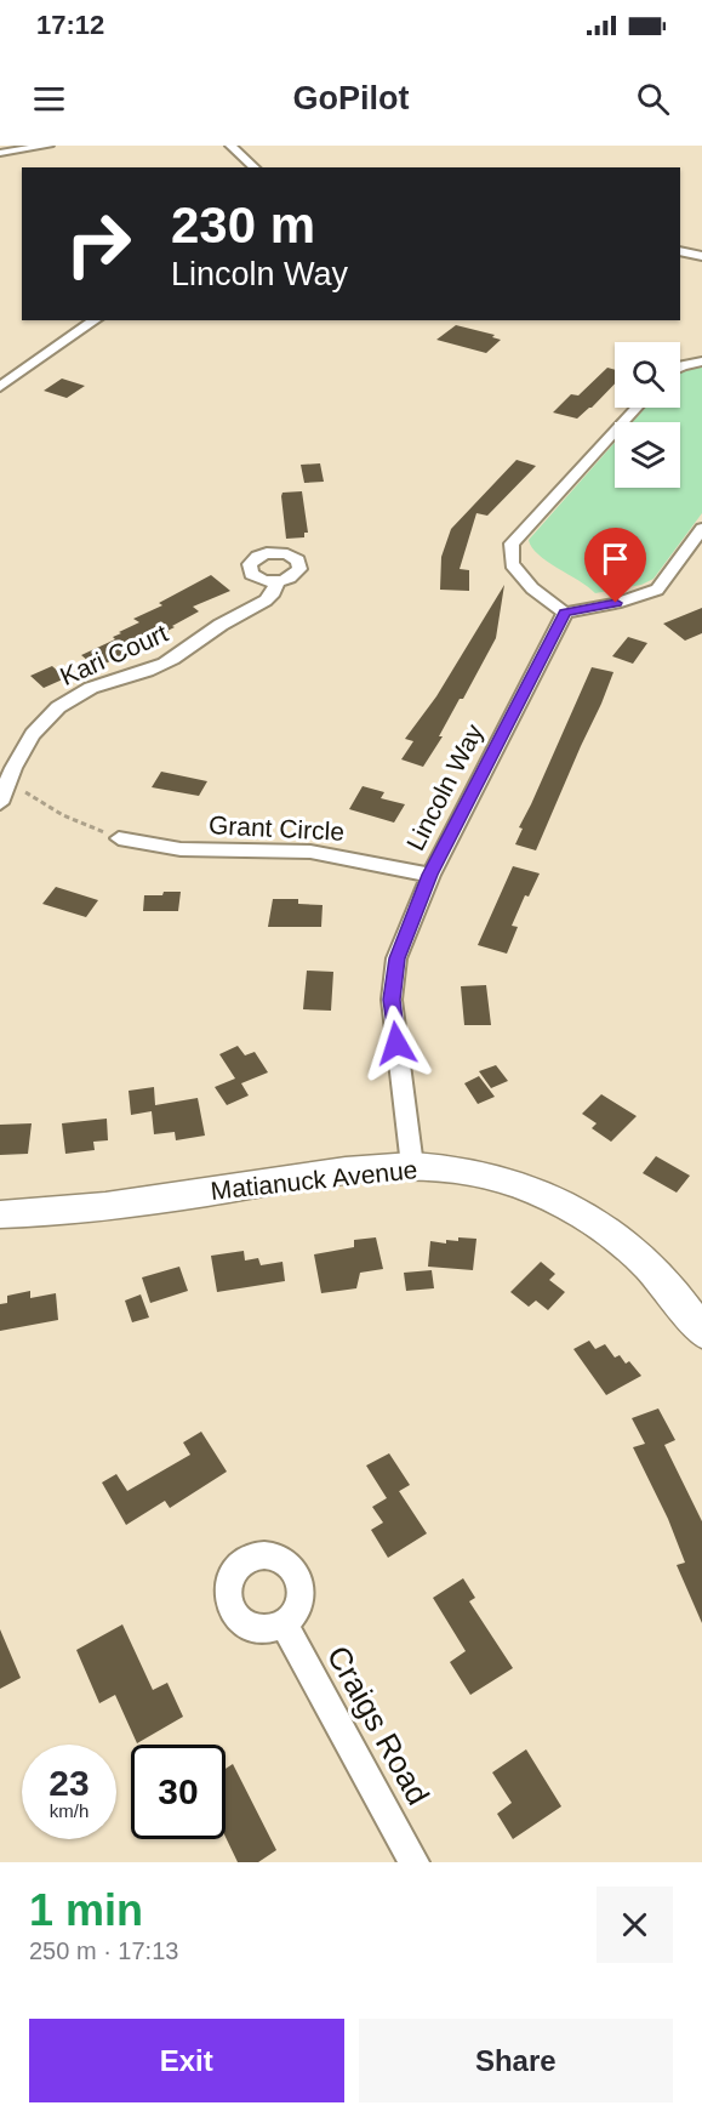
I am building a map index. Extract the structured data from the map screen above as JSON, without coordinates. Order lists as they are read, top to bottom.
{
  "streets": {
    "street": [
      "Kari Court",
      "Lincoln Way",
      "Grant Circle",
      "Matianuck Avenue",
      "Craigs Road"
    ]
  },
  "crossings": [
    ["Lincoln Way", "Grant Circle"],
    ["Lincoln Way", "Matianuck Avenue"]
  ],
  "page": {
    "status": "17:12",
    "header": "GoPilot",
    "turn": ["230 m", "Lincoln Way"],
    "speed": "23 km/h",
    "limit": "30",
    "heading": ["1 min", "250 m · 17:13"],
    "buttons": ["Exit", "Share"]
  }
}
